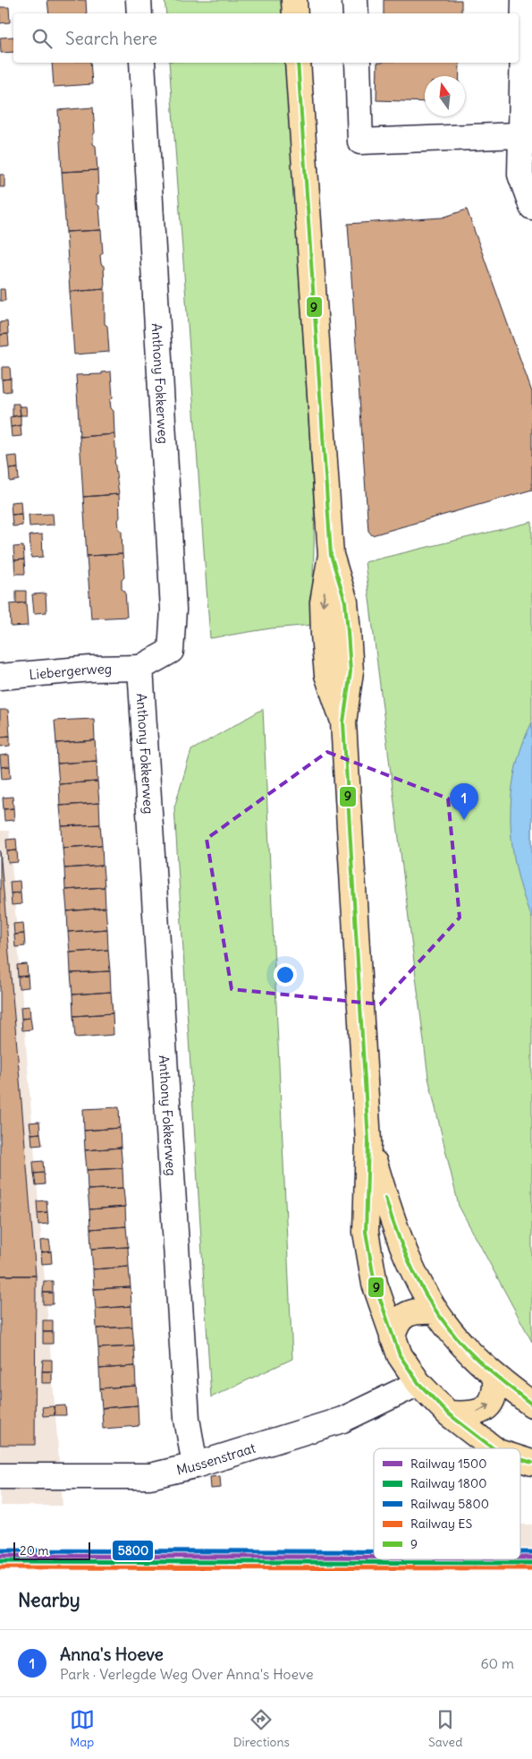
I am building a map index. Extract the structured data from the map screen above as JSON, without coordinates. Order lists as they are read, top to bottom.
{
  "streets": {
    "street": ["Anthony Fokkerweg", "Liebergerweg", "Mussenstraat"]
  },
  "crossings": [
    ["Anthony Fokkerweg", "Liebergerweg"],
    ["Anthony Fokkerweg", "Mussenstraat"]
  ],
  "lines": [
    "transit line 9",
    "rail line 5800",
    "rail line 1500",
    "rail line 1800",
    "rail line ES"
  ],
  "legend": [
    "Railway 1500",
    "Railway 1800",
    "Railway 5800",
    "Railway ES",
    "9"
  ],
  "scale_bar": "20 m",
  "north": "top",
  "page": {
    "search": "Search here",
    "pins": "1",
    "scale": "20 m",
    "heading": "Nearby",
    "list": [
      {
        "mark": "1",
        "name": "Anna's Hoeve",
        "note": "Park · Verlegde Weg Over Anna's Hoeve",
        "value": "60 m"
      }
    ],
    "nav": ["Map", "Directions", "Saved"]
  }
}
